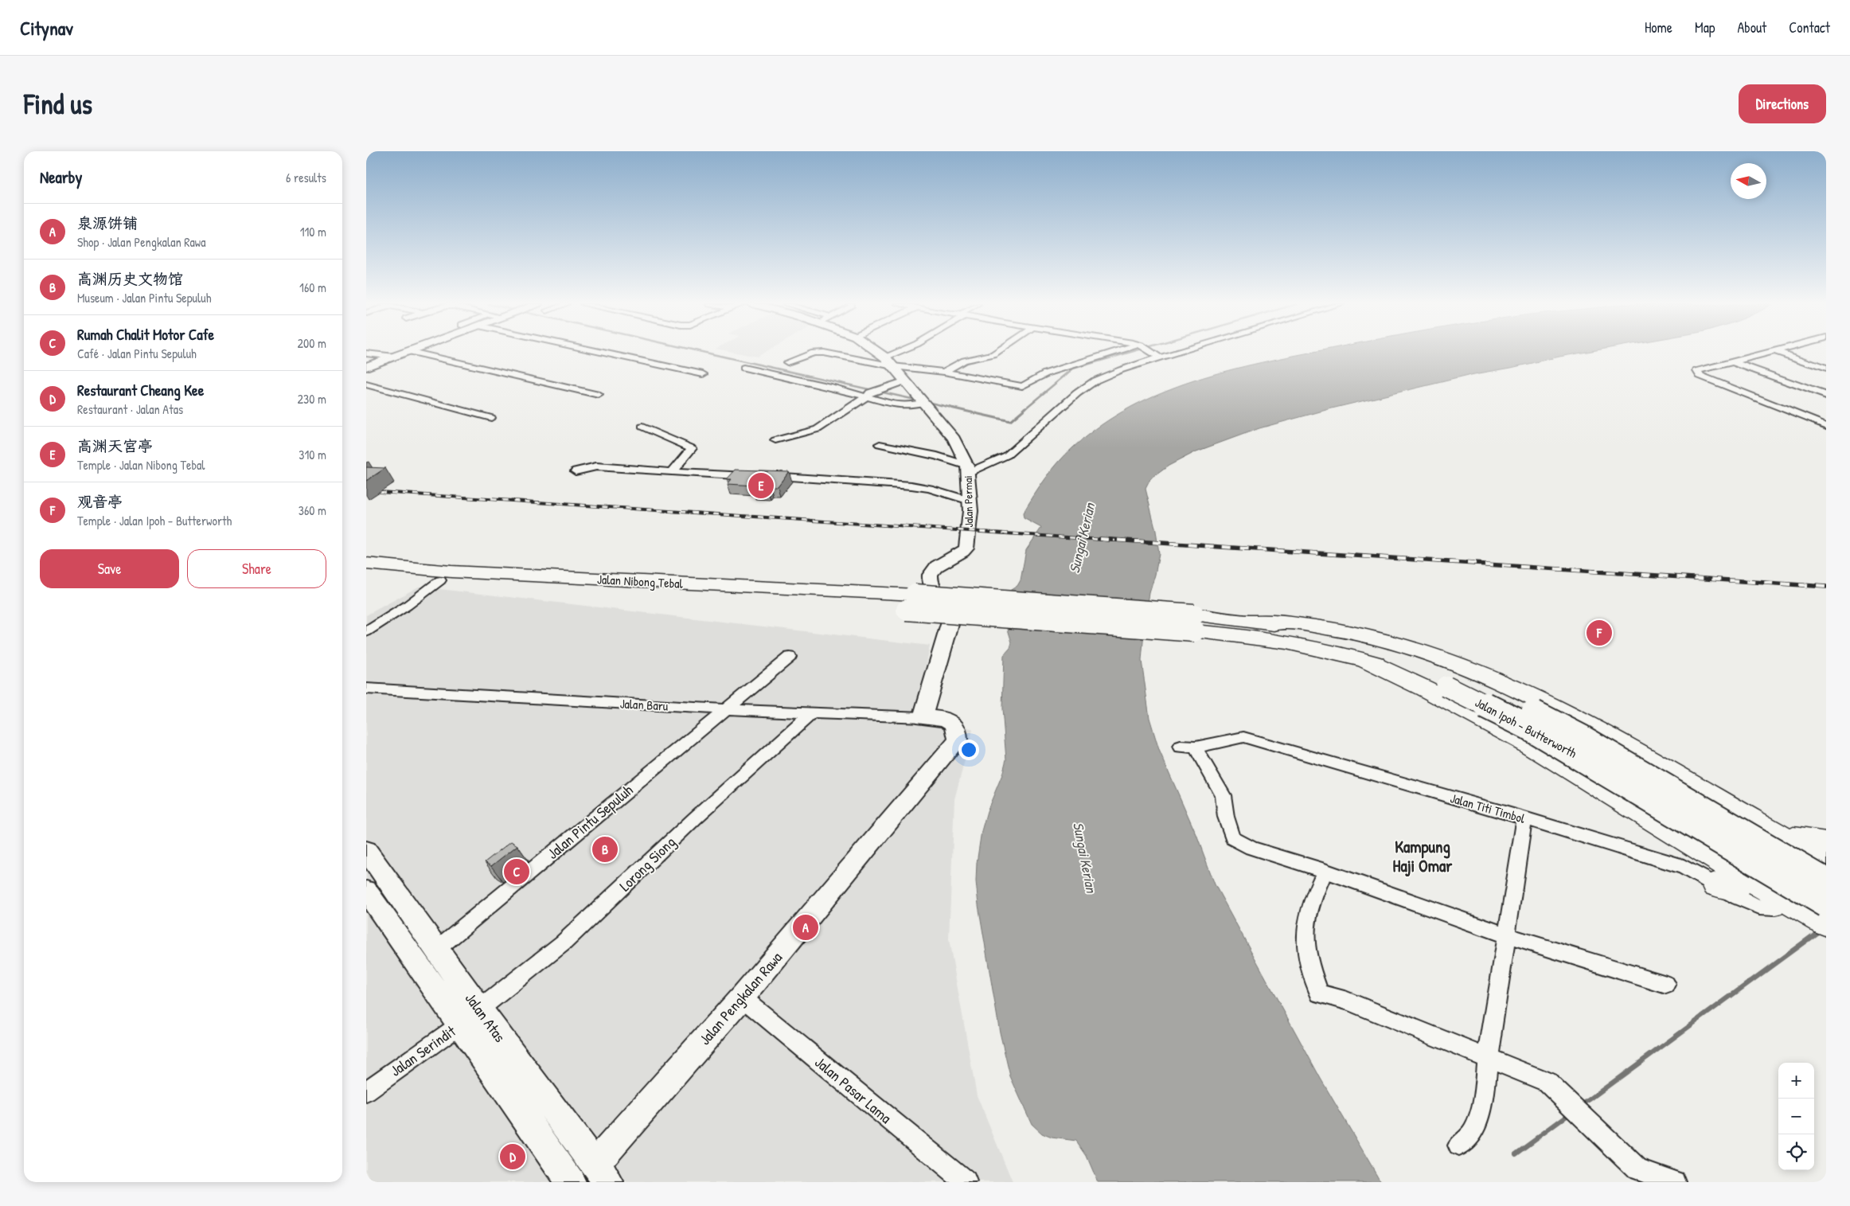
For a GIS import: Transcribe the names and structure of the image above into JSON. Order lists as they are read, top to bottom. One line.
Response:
{"streets":{"highway":["Jalan Nibong Tebal","Jalan Ipoh - Butterworth"],"street":["Jalan Permai","Jalan Baru","Jalan Titi Timbol","Jalan Pintu Sepuluh","Lorong Siong","Jalan Pengkalan Rawa","Jalan Atas","Jalan Serindit","Jalan Pasar Lama"]},"crossings":[["Jalan Permai","Jalan Baru"],["Jalan Permai","Jalan Pengkalan Rawa"],["Jalan Baru","Jalan Pintu Sepuluh"],["Jalan Baru","Lorong Siong"],["Jalan Baru","Jalan Pengkalan Rawa"],["Jalan Pintu Sepuluh","Jalan Atas"],["Lorong Siong","Jalan Atas"],["Lorong Siong","Jalan Serindit"],["Jalan Pengkalan Rawa","Jalan Atas"],["Jalan Pengkalan Rawa","Jalan Pasar Lama"],["Jalan Atas","Jalan Serindit"]],"districts":["Kampung Haji Omar"],"water":["Sungai Kerian"],"north":"left","page":{"header":"Citynav","nav":["Home","Map","About","Contact"],"buttons":["Directions",["Save","Share"]],"title":"Find us","heading":["Nearby","6 results"],"list":[{"mark":"A","name":"泉源饼铺","note":"Shop · Jalan Pengkalan Rawa","value":"110 m"},{"mark":"B","name":"高渊历史文物馆","note":"Museum · Jalan Pintu Sepuluh","value":"160 m"},{"mark":"C","name":"Rumah Chalit Motor Cafe","note":"Café · Jalan Pintu Sepuluh","value":"200 m"},{"mark":"D","name":"Restaurant Cheang Kee","note":"Restaurant · Jalan Atas","value":"230 m"},{"mark":"E","name":"高渊天宫亭","note":"Temple · Jalan Nibong Tebal","value":"310 m"},{"mark":"F","name":"观音亭","note":"Temple · Jalan Ipoh - Butterworth","value":"360 m"}],"pins":["E","F","B","C","A","D"],"map_buttons":["+","−"]}}
